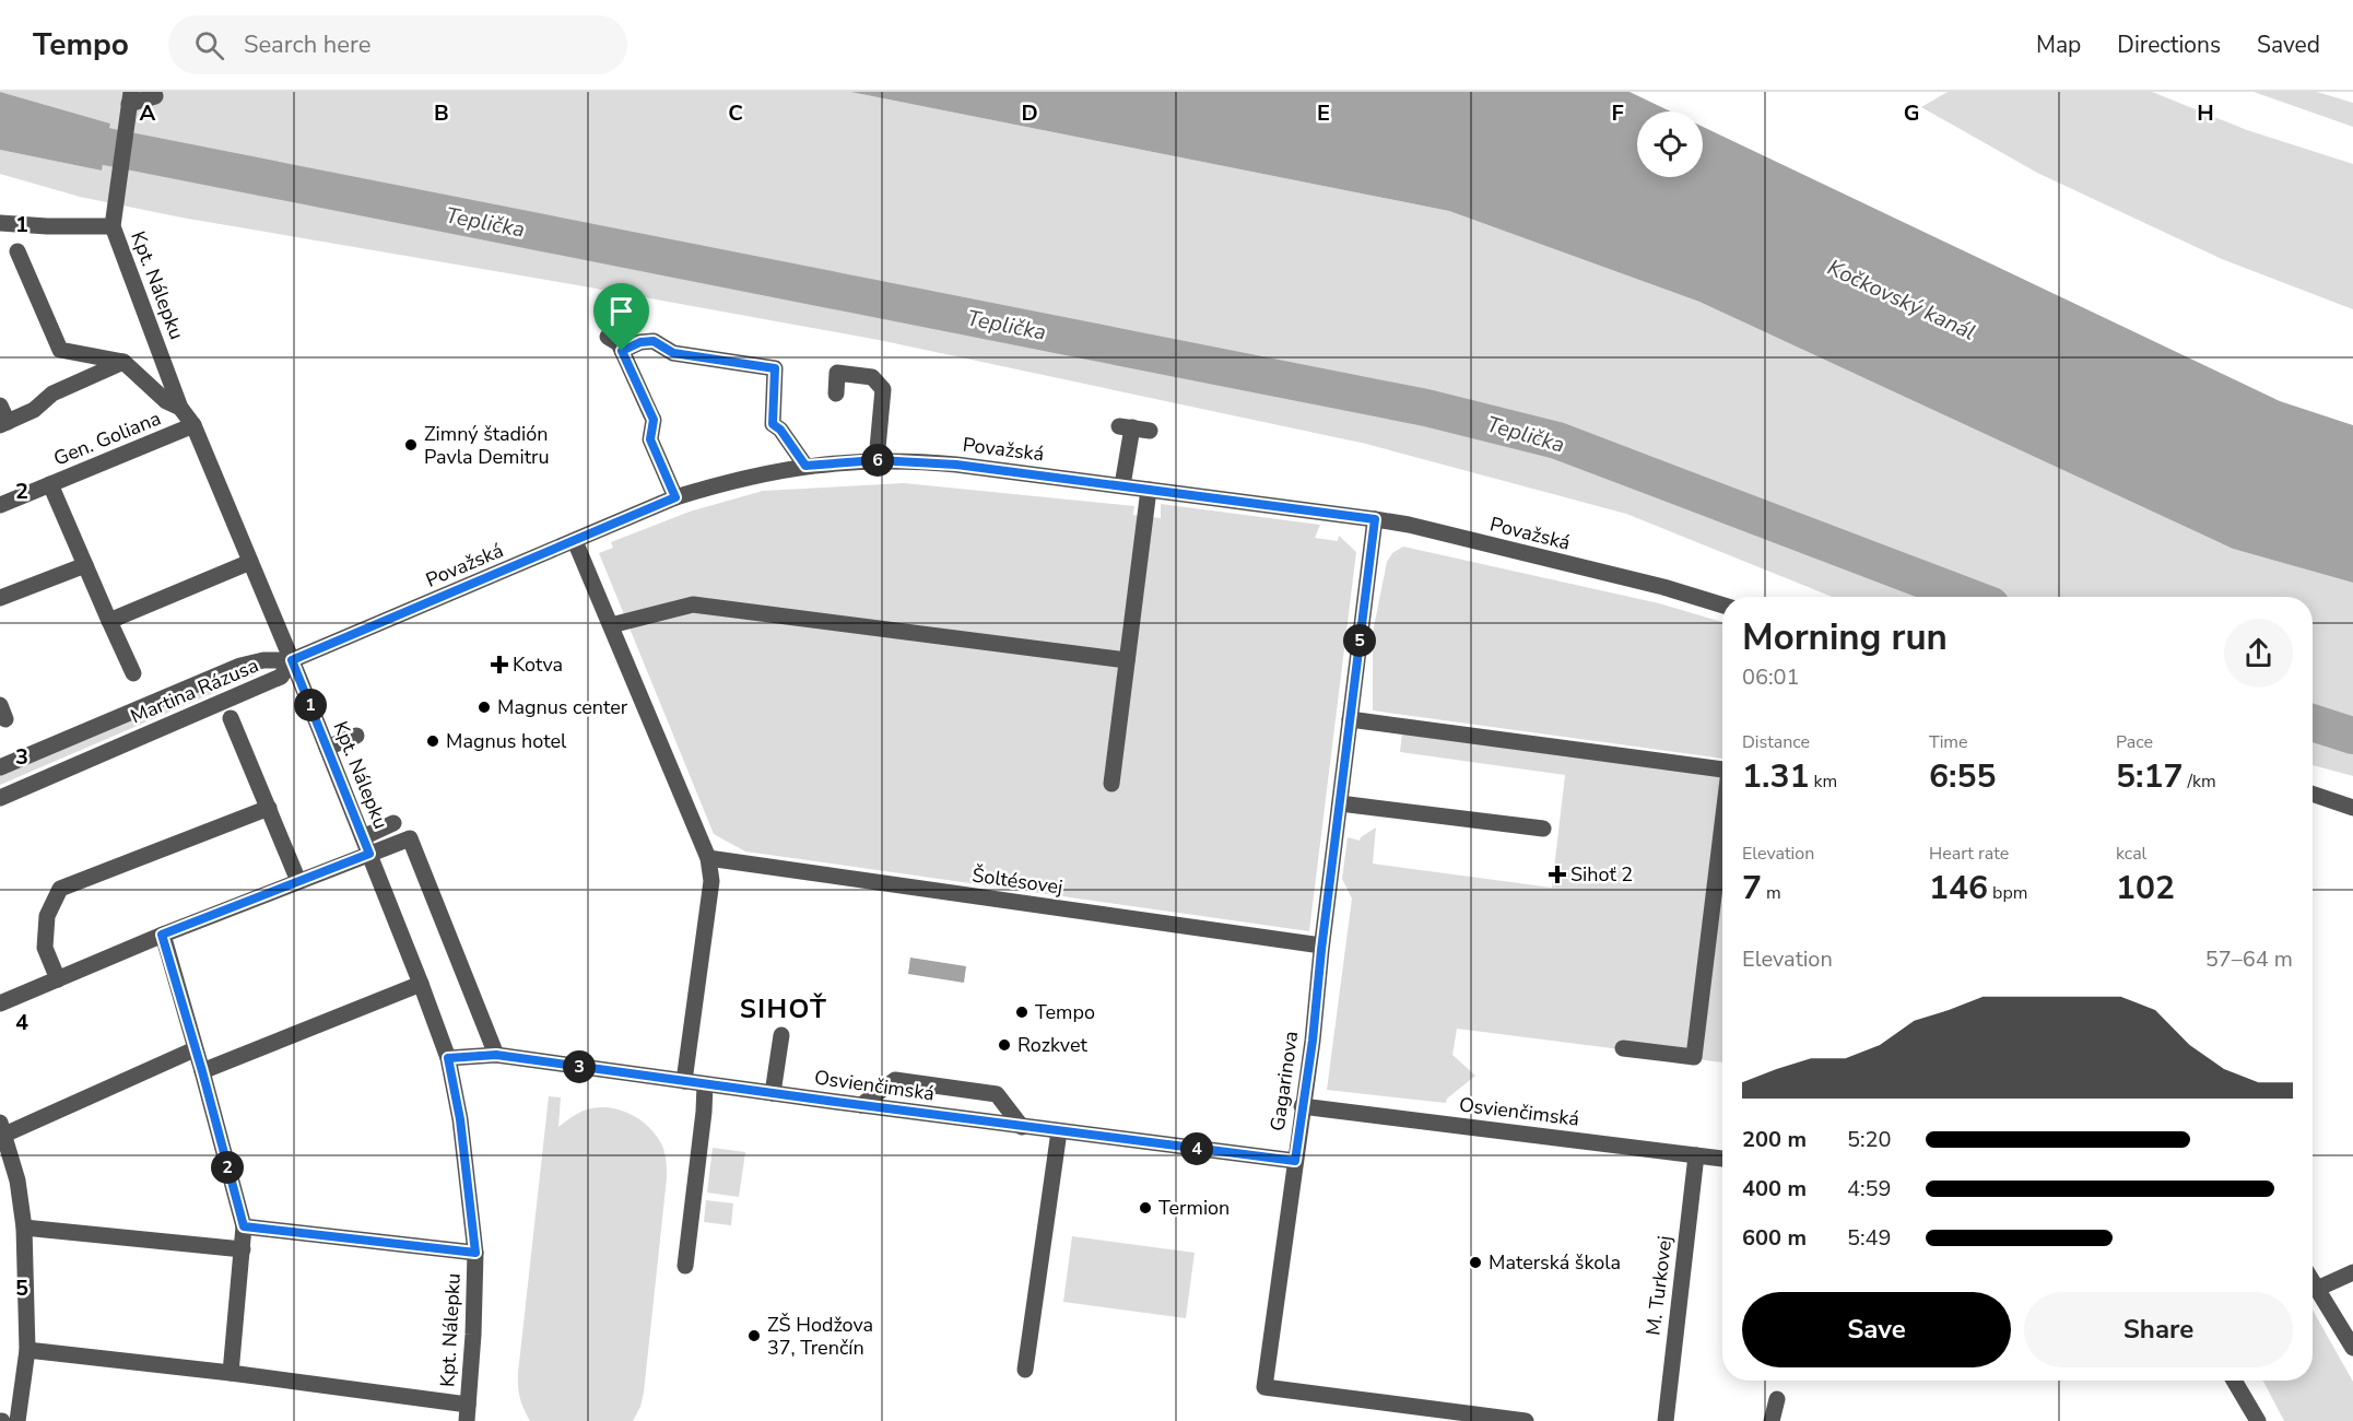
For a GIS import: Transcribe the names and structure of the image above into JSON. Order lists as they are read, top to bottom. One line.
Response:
{"streets":{"street":["Kpt. Nálepku","Gen. Goliana","Považská","Martina Rázusa","Šoltésovej","Gagarinova","Osvienčimská","M. Turkovej"]},"crossings":[["Kpt. Nálepku","Gen. Goliana"],["Kpt. Nálepku","Považská"],["Kpt. Nálepku","Martina Rázusa"],["Kpt. Nálepku","Osvienčimská"],["Považská","Martina Rázusa"],["Považská","Gagarinova"],["Šoltésovej","Gagarinova"],["Gagarinova","Osvienčimská"],["Osvienčimská","M. Turkovej"]],"districts":["SIHOŤ"],"water":["Teplička","Kočkovský kanál"],"places":{"other":["Zimný štadión Pavla Demitru","Magnus center","Magnus hotel","Tempo","Rozkvet","Termion","Materská škola","ZŠ Hodžova 37, Trenčín"],"health":["Kotva","Sihoť 2"]},"page":{"header":"Tempo","search":"Search here","nav":["Map","Directions","Saved"],"pins":["6","5","1","3","4","2"],"heading":["Morning run","06:01"],"stats":[["Distance","1.31 km"],["Time","6:55"],["Pace","5:17 /km"],["Elevation","7 m"],["Heart rate","146 bpm"],["kcal","102"]],"chart":["Elevation","57–64 m"],"list":[{"name":"200 m","note":"5:20"},{"name":"400 m","note":"4:59"},{"name":"600 m","note":"5:49"}],"buttons":["Save","Share"]},"grid":{"columns":["A","B","C","D","E","F","G","H"],"rows":["1","2","3","4","5"]}}
